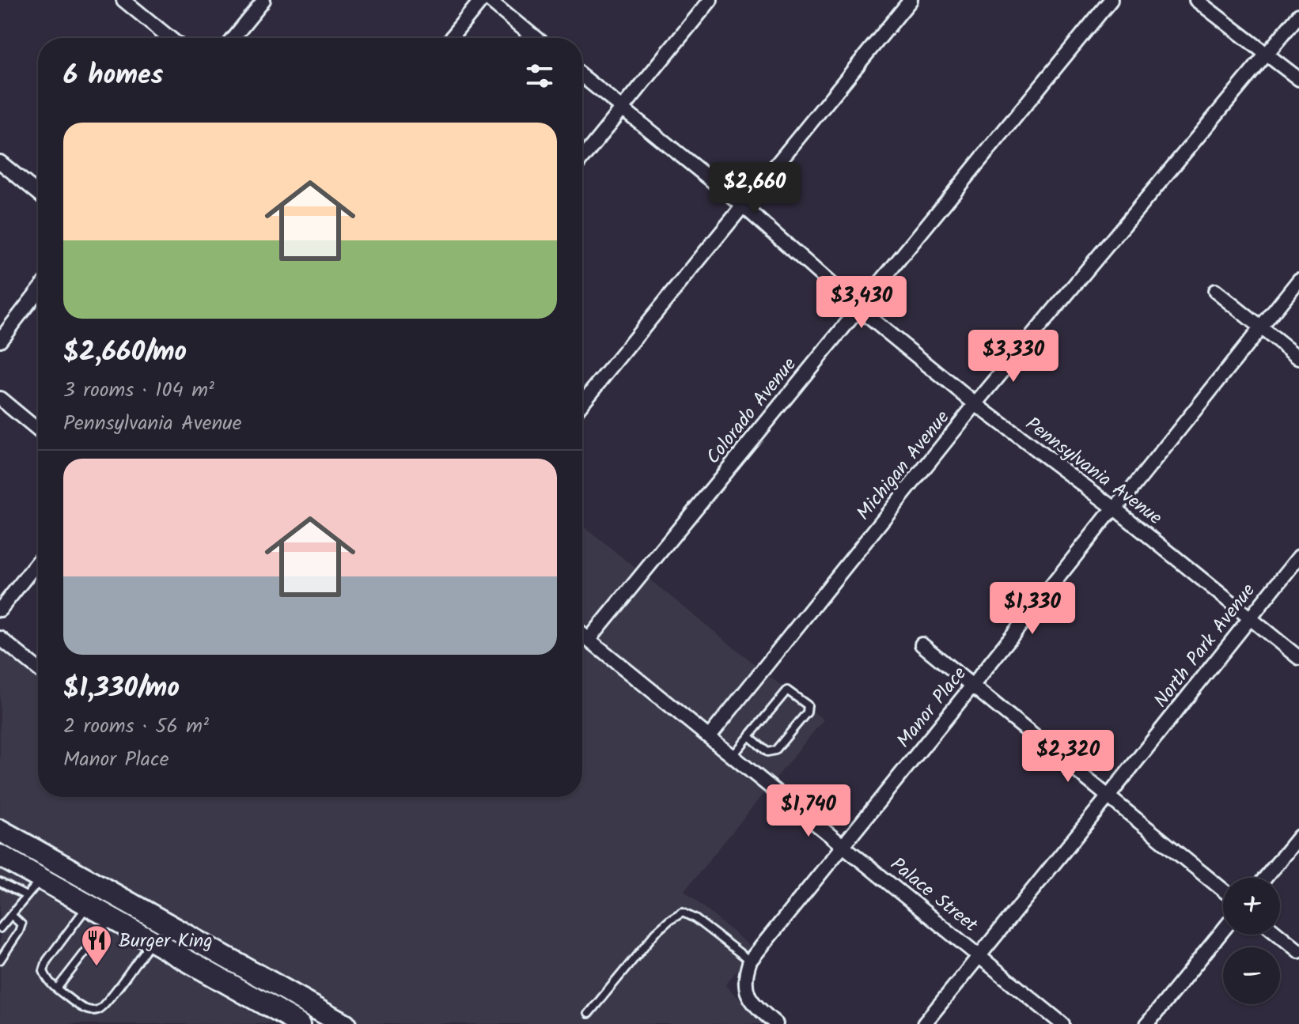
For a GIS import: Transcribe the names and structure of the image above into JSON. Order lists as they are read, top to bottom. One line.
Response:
{"streets":{"street":["Colorado Avenue","Michigan Avenue","Pennsylvania Avenue","North Park Avenue","Manor Place","Palace Street"]},"crossings":[["Colorado Avenue","Pennsylvania Avenue"],["Colorado Avenue","Palace Street"],["Michigan Avenue","Pennsylvania Avenue"],["Michigan Avenue","Palace Street"],["Pennsylvania Avenue","North Park Avenue"],["Pennsylvania Avenue","Manor Place"],["North Park Avenue","Palace Street"],["Manor Place","Palace Street"]],"places":{"restaurant":["Burger King"]},"page":{"heading":"6 homes","list":[{"name":"$2,660/mo","note":"3 rooms · 104 m² · Pennsylvania Avenue"},{"name":"$1,330/mo","note":"2 rooms · 56 m² · Manor Place"}],"price":["$2,660","$3,430","$3,330","$1,330","$2,320","$1,740"],"map_buttons":["+","−"]}}
